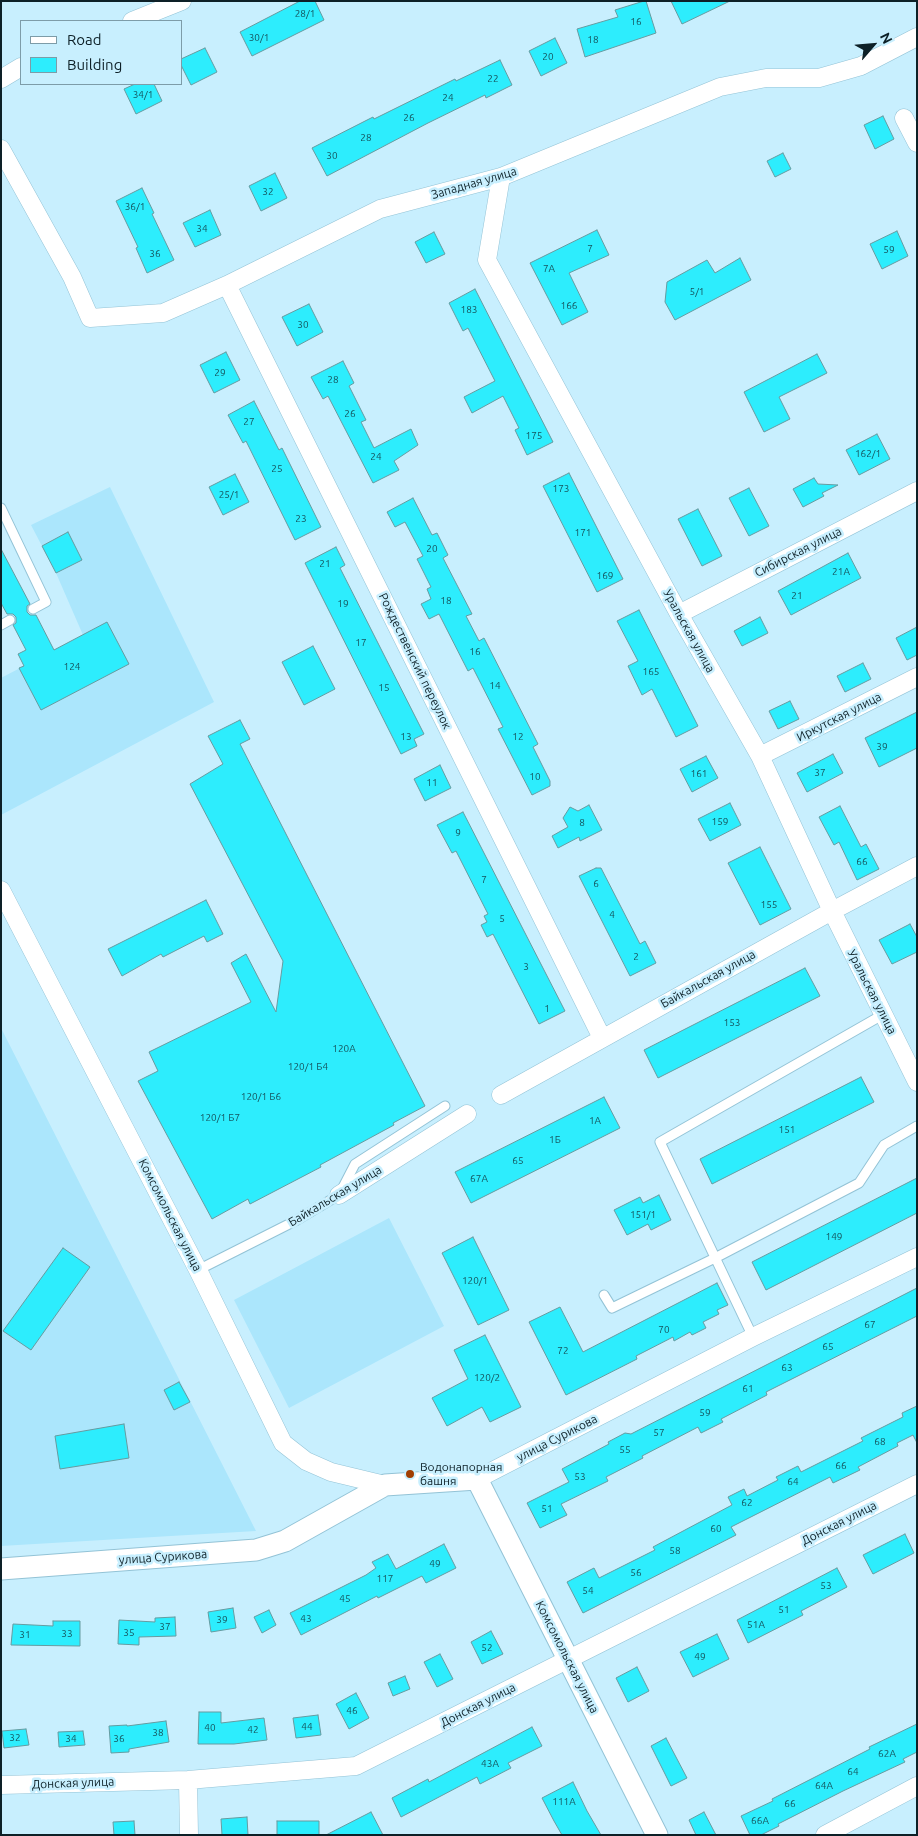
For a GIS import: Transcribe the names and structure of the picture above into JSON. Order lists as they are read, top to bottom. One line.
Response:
{"streets":{"street":["Западная улица","Сибирская улица","Уральская улица","Рождественский переулок","Иркутская улица","Байкальская улица","Комсомольская улица","улица Сурикова","Донская улица"]},"crossings":[["Западная улица","Уральская улица"],["Западная улица","Рождественский переулок"],["Сибирская улица","Уральская улица"],["Уральская улица","Иркутская улица"],["Уральская улица","Байкальская улица"],["Рождественский переулок","Байкальская улица"],["Байкальская улица","Комсомольская улица"],["Комсомольская улица","улица Сурикова"],["Комсомольская улица","Донская улица"]],"places":["Водонапорная башня"],"house_numbers":["28/1","16","30/1","18","20","22","34/1","24","26","28","30","32","36/1","34","7","59","36","7А","5/1","166","183","30","29","28","26","27","175","162/1","24","25","173","25/1","23","171","20","21","21А","169","21","18","19","17","16","124","165","14","15","13","12","39","37","161","10","11","159","8","9","66","7","6","155","4","5","2","3","1","153","120А","120/1 Б4","120/1 Б6","120/1 Б7","1А","151","1Б","65","67А","151/1","149","120/1","67","70","65","72","63","120/2","61","59","57","68","55","66","53","64","62","51","60","58","49","56","117","53","54","45","51","43","39","51А","37","35","33","31","52","49","46","44","40","42","38","32","34","36","62А","43А","64","64А","111А","66","66А"],"legend":["Road","Building"],"north":"top right"}
